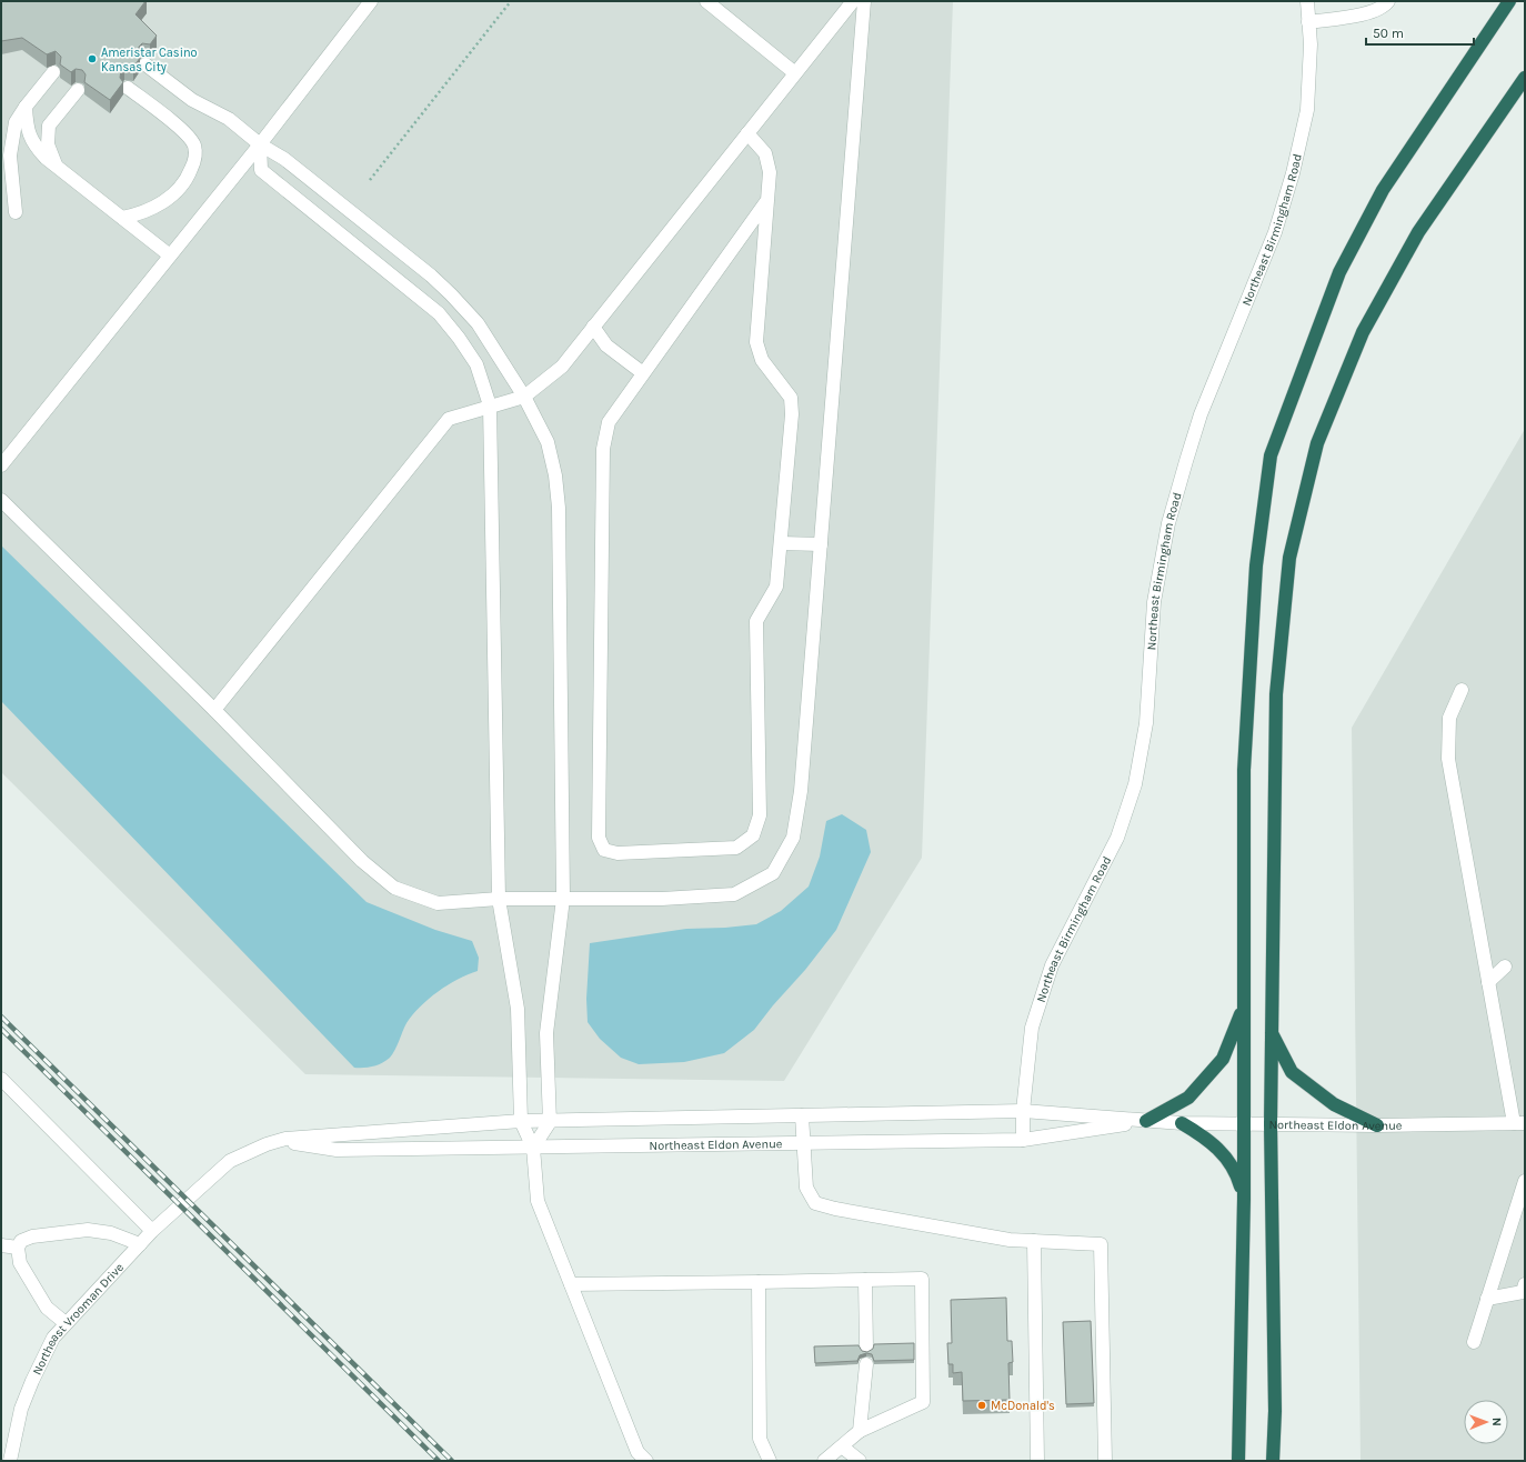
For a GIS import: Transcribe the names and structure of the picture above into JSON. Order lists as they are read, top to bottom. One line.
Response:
{"streets":{"street":["Northeast Birmingham Road","Northeast Eldon Avenue","Northeast Vrooman Drive"]},"crossings":[["Northeast Birmingham Road","Northeast Eldon Avenue"],["Northeast Eldon Avenue","Northeast Vrooman Drive"]],"places":["Ameristar Casino Kansas City","McDonald's"],"scale_bar":"50 m","north":"right"}
